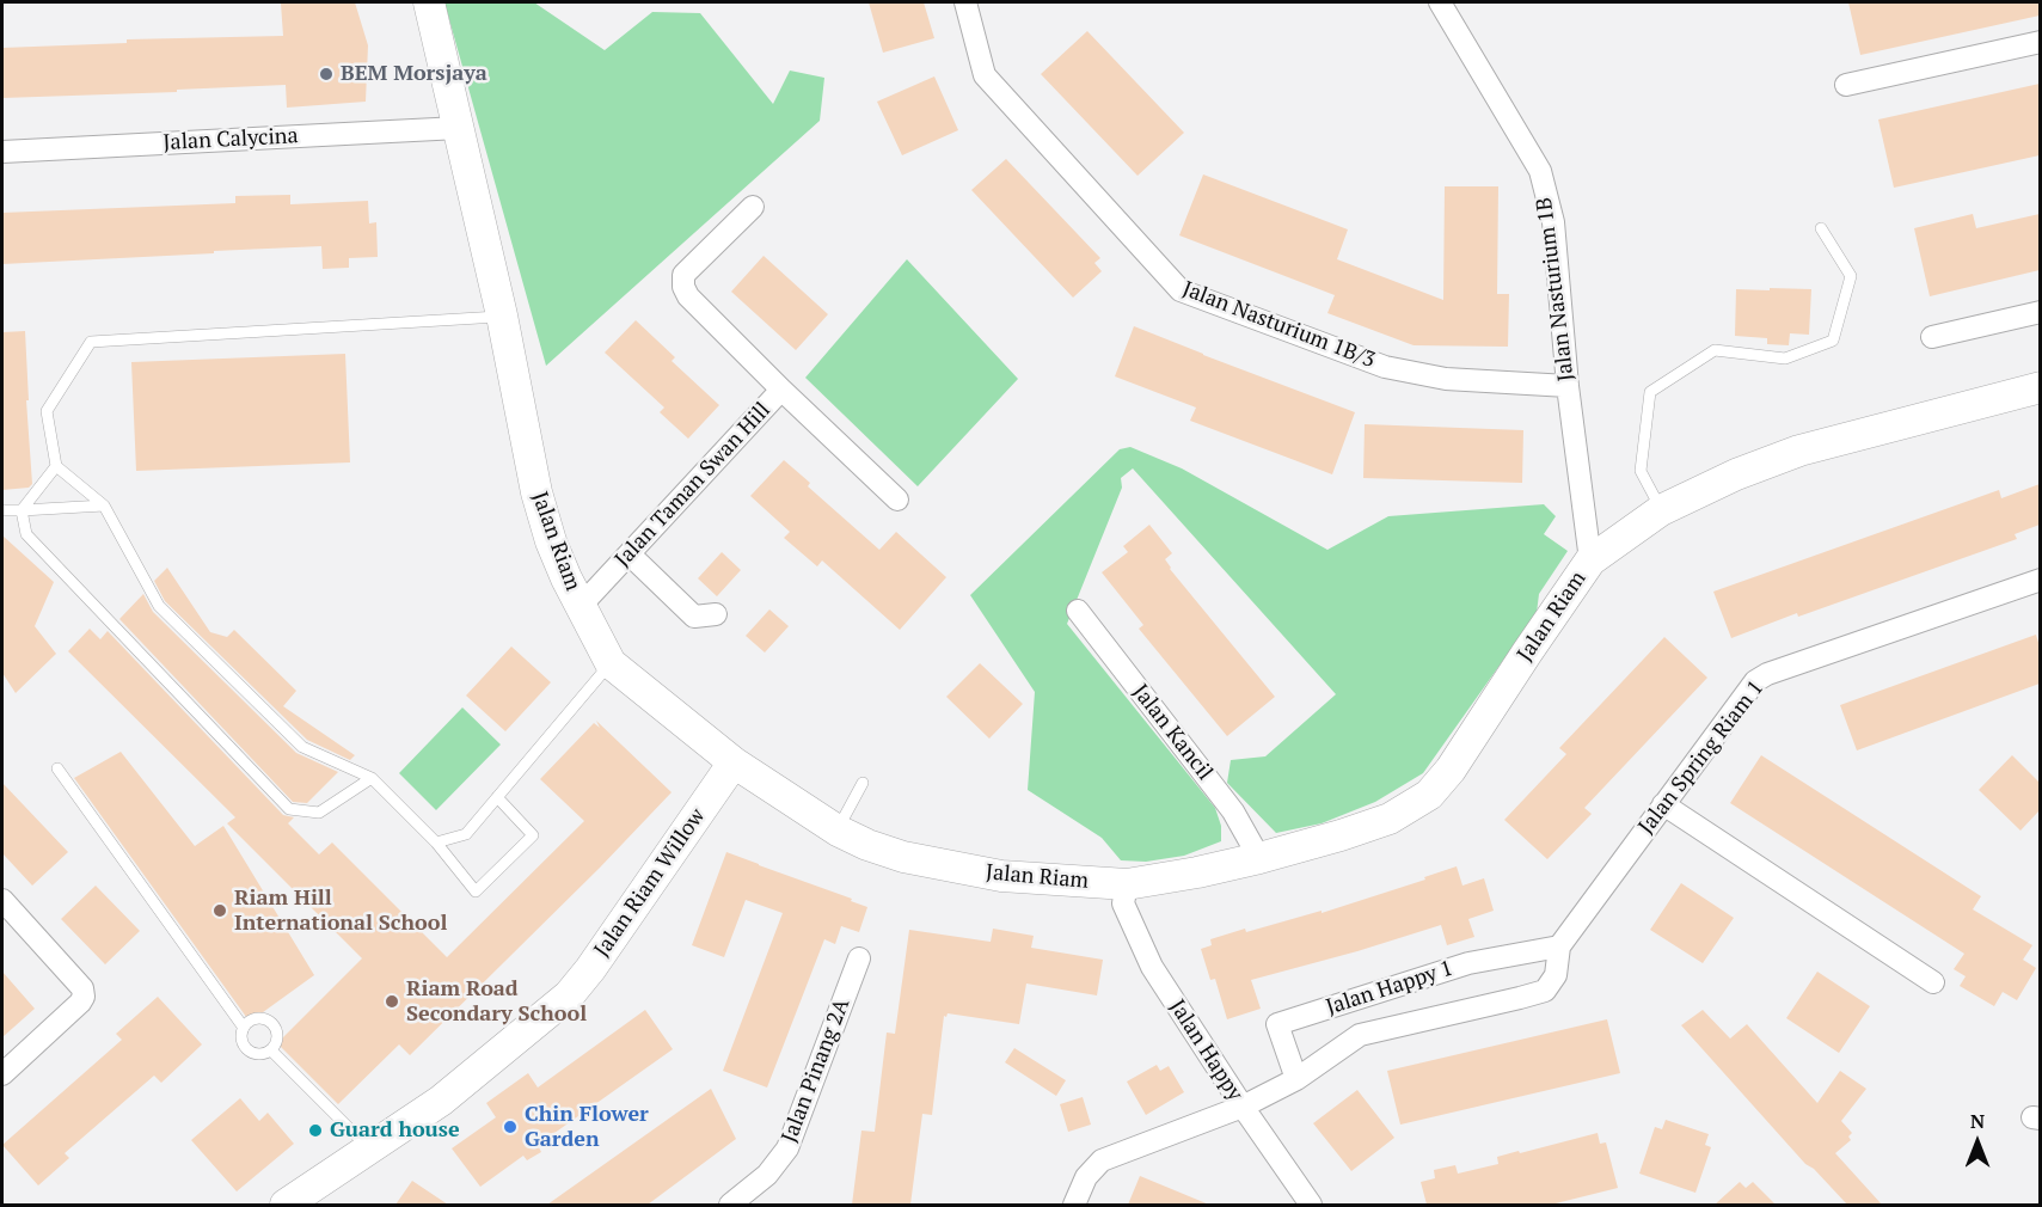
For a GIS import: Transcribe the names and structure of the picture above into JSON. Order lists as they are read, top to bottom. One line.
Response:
{"streets":{"main road":["Jalan Riam","Jalan Riam Willow"],"street":["Jalan Calycina","Jalan Nasturium 1B","Jalan Nasturium 1B/3","Jalan Taman Swan Hill","Jalan Kancil","Jalan Spring Riam 1","Jalan Happy 1","Jalan Happy","Jalan Pinang 2A"]},"crossings":[["Jalan Calycina","Jalan Riam"],["Jalan Nasturium 1B","Jalan Nasturium 1B/3"],["Jalan Nasturium 1B","Jalan Riam"],["Jalan Taman Swan Hill","Jalan Riam"],["Jalan Riam","Jalan Kancil"],["Jalan Riam","Jalan Riam Willow"],["Jalan Riam","Jalan Happy"],["Jalan Spring Riam 1","Jalan Happy 1"],["Jalan Happy 1","Jalan Happy"]],"places":["BEM Morsjaya","Riam Hill International School","Riam Road Secondary School","Chin Flower Garden","Guard house"],"north":"top"}
